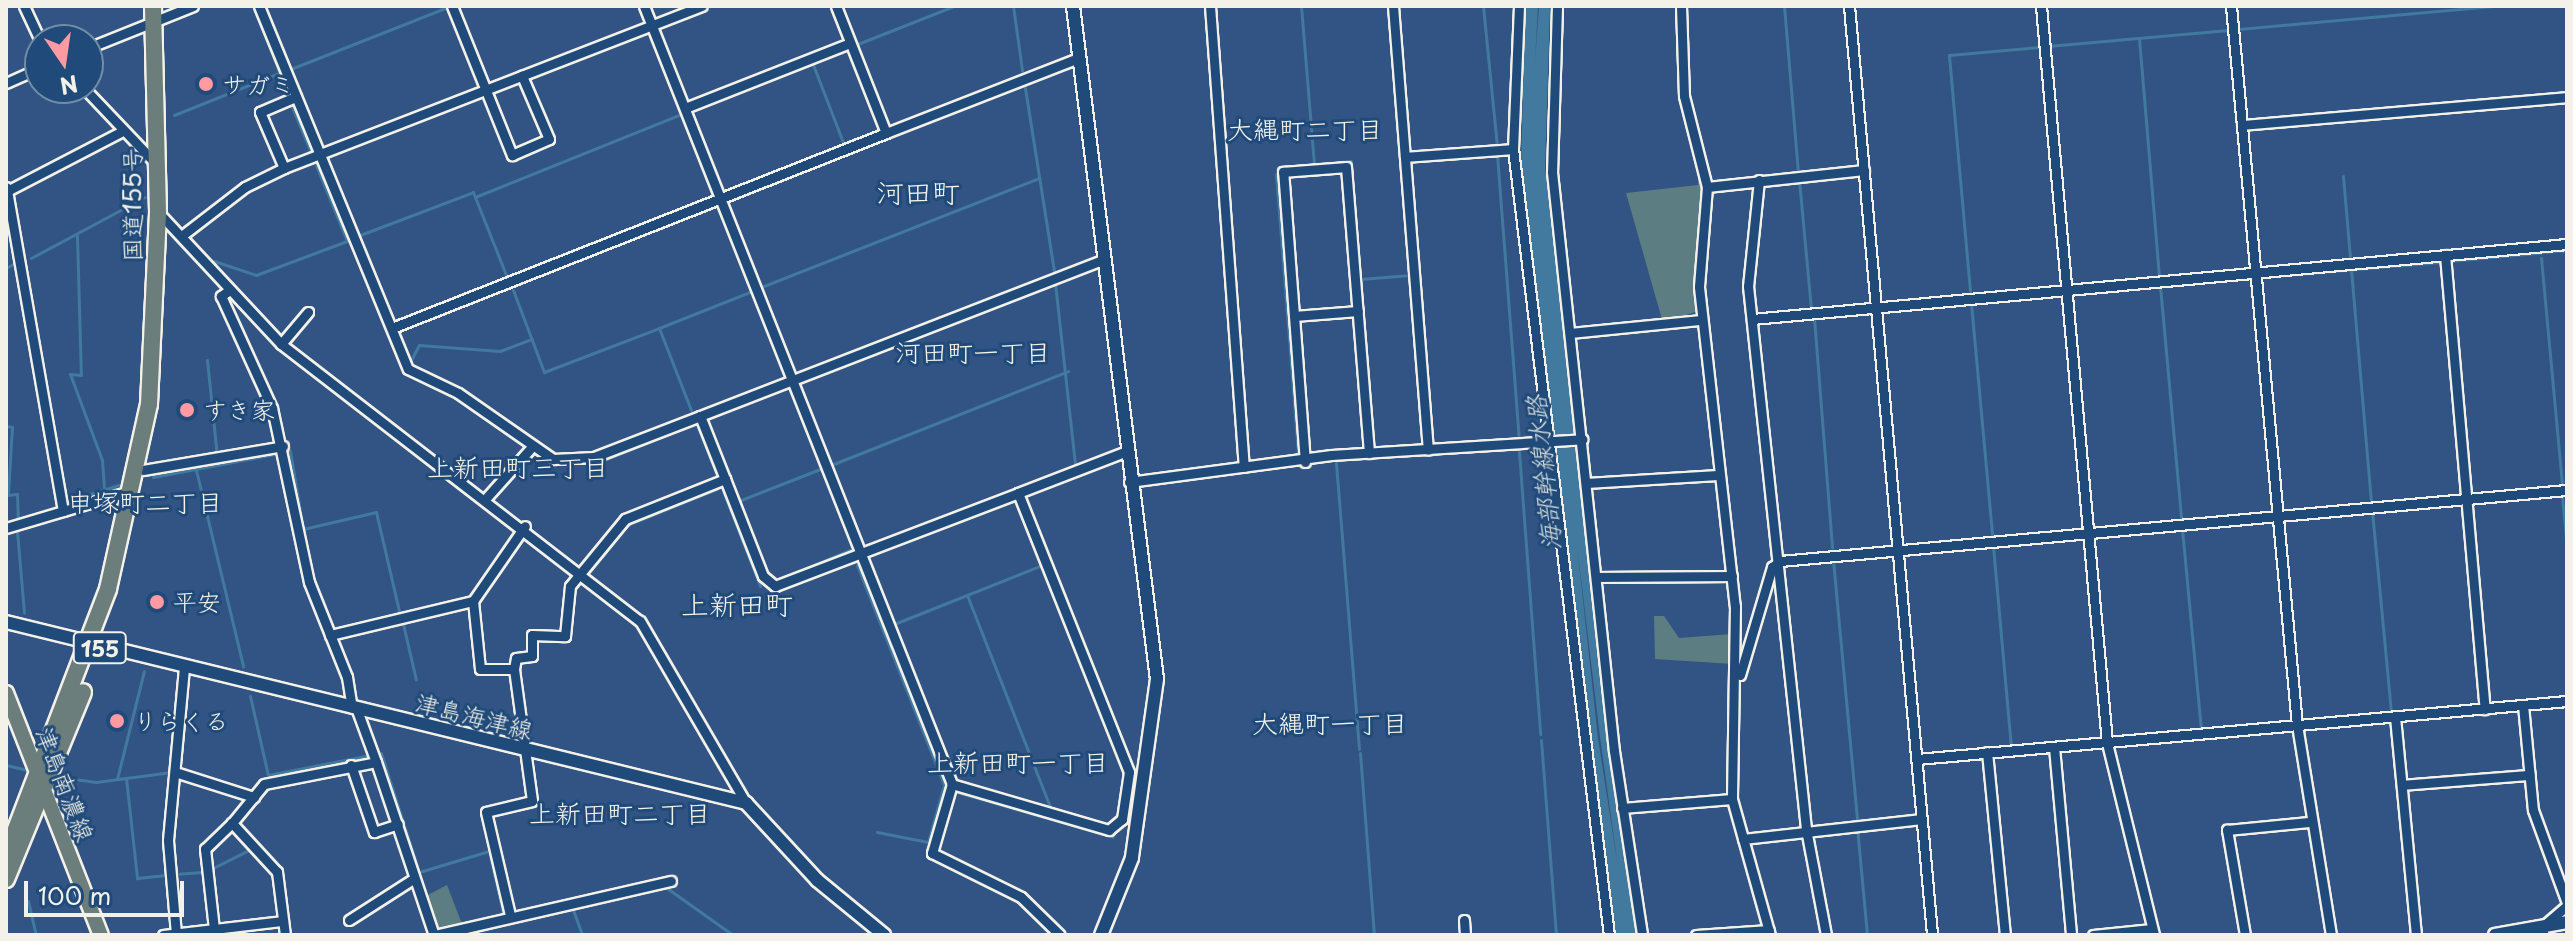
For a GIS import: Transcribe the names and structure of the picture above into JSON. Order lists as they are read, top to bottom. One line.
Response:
{"streets":{"highway":["国道155号","155"],"main road":["津島海津線","津島南濃線"]},"crossings":[["国道155号","津島海津線"],["国道155号","津島南濃線"]],"districts":["大縄町二丁目","河田町","河田町一丁目","上新田町三丁目","申塚町二丁目","上新田町","大縄町一丁目","上新田町一丁目","上新田町二丁目"],"water":["海部幹線水路"],"places":["サガミ","すき家","平安","りらくる"],"scale_bar":"100 m","north":"bottom"}
